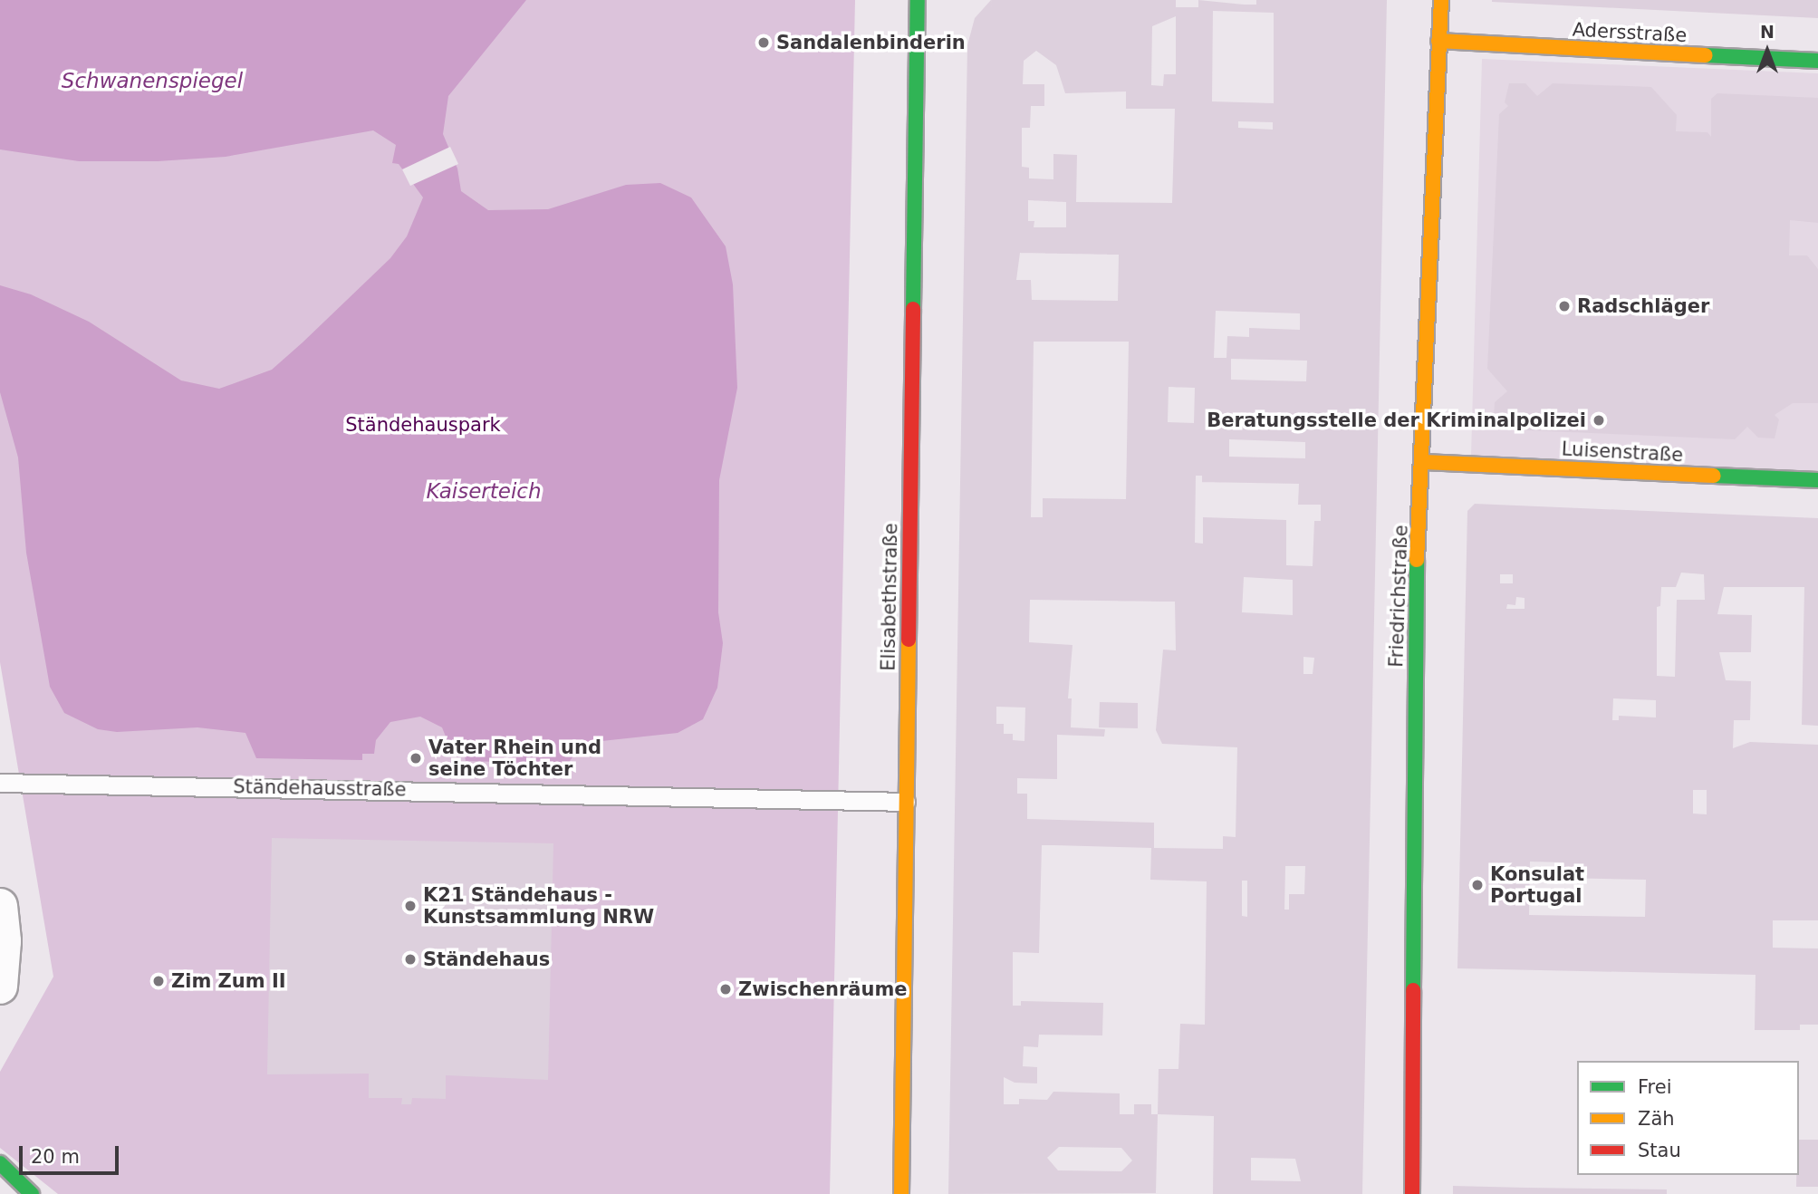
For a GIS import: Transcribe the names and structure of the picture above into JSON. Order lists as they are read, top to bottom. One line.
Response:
{"streets":{"main road":["Adersstraße","Luisenstraße","Friedrichstraße","Elisabethstraße"],"lane":["Ständehausstraße"]},"crossings":[["Adersstraße","Friedrichstraße"],["Luisenstraße","Friedrichstraße"],["Elisabethstraße","Ständehausstraße"]],"water":["Schwanenspiegel","Kaiserteich"],"parks":["Ständehauspark"],"places":["Sandalenbinderin","Radschläger","Beratungsstelle der Kriminalpolizei","Vater Rhein und seine Töchter","Konsulat Portugal","K21 Ständehaus - Kunstsammlung NRW","Ständehaus","Zim Zum II","Zwischenräume"],"legend":["Frei","Zäh","Stau"],"scale_bar":"20 m","north":"top"}
